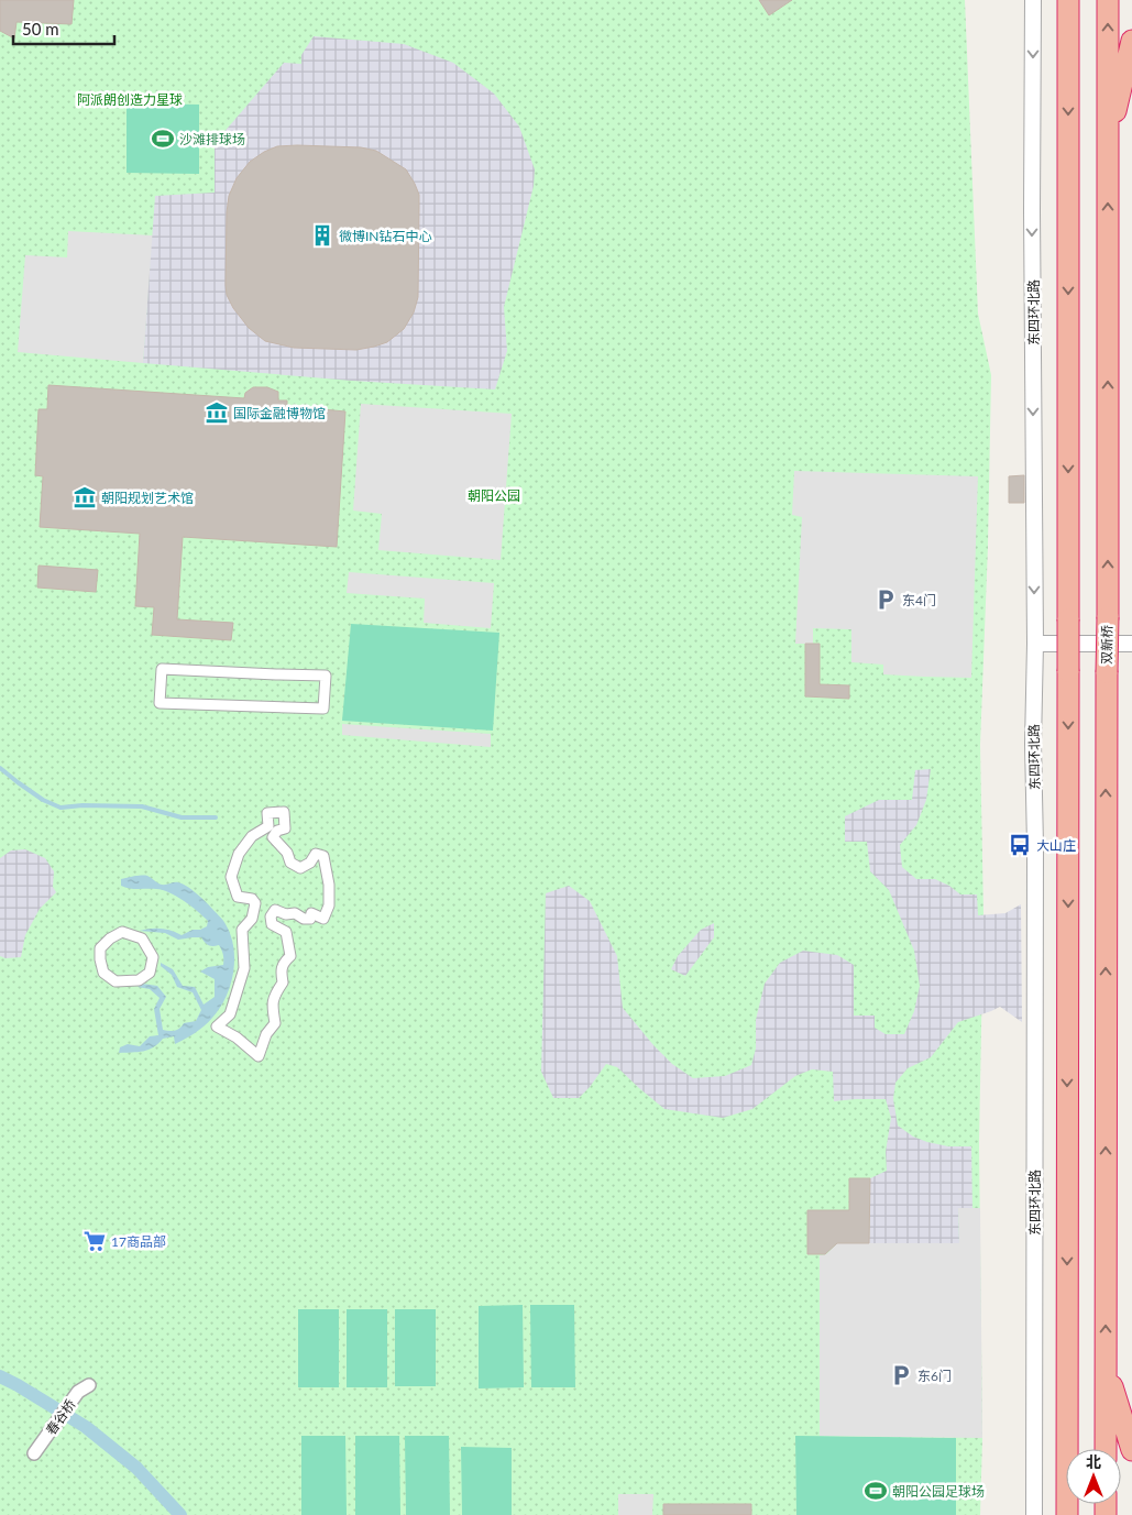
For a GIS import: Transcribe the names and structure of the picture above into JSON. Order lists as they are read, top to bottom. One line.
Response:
{"streets":{"highway":["双新桥"],"street":["东四环北路","春谷桥"]},"one_way":["东四环北路"],"parks":["阿派朗创造力星球","朝阳公园"],"places":{"sports":["沙滩排球场","朝阳公园足球场"],"building":["微博IN钻石中心"],"museum":["国际金融博物馆","朝阳规划艺术馆"],"parking":["东4门","东6门"],"bus stop":["大山庄"],"supermarket":["17商品部"]},"scale_bar":"50 m","north":"top"}
